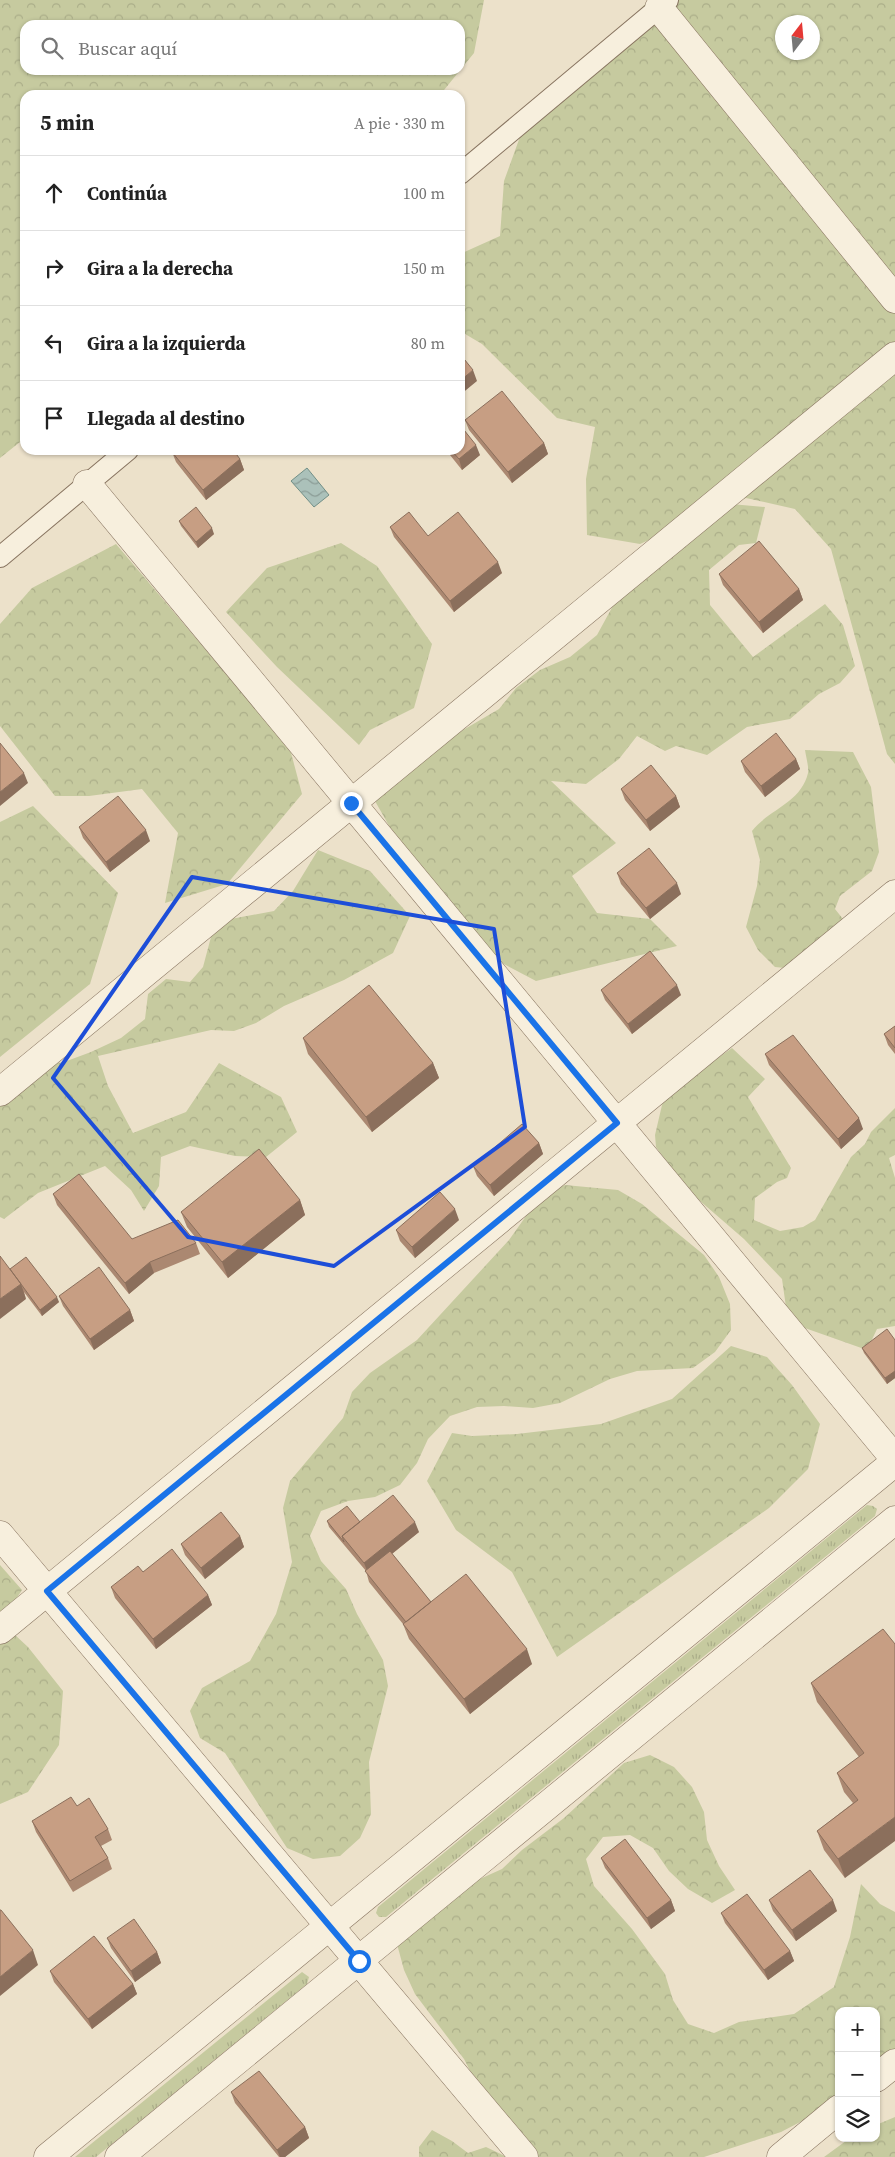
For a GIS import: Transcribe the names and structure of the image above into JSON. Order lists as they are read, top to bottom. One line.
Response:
{"north":"top","page":{"search":"Buscar aquí","heading":["5 min","A pie · 330 m"],"list":[["Continúa","100 m"],["Gira a la derecha","150 m"],["Gira a la izquierda","80 m"],"Llegada al destino"],"map_buttons":["+","−"]}}
